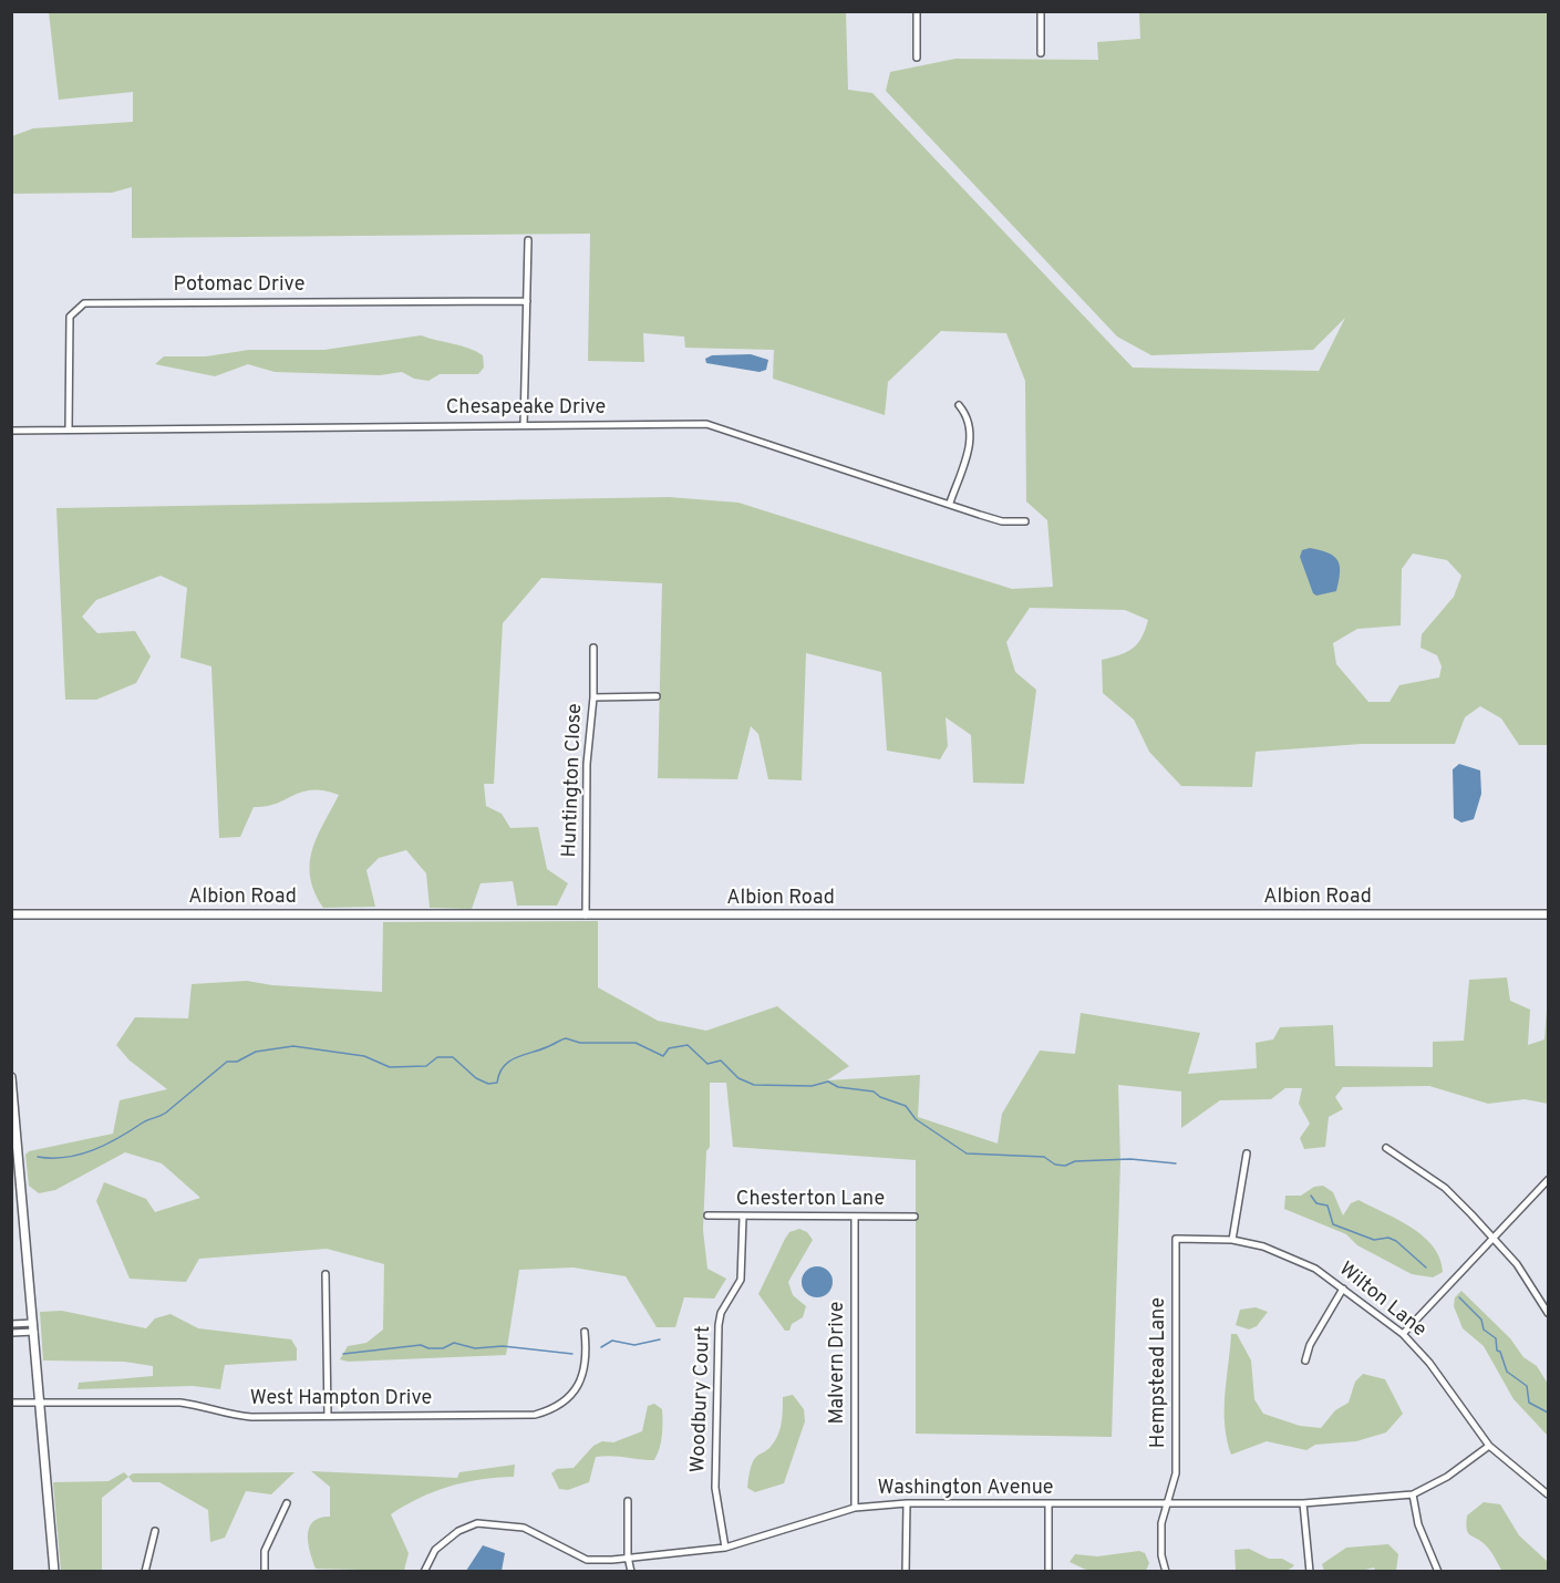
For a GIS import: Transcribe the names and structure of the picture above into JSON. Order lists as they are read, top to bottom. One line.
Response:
{"streets":{"street":["Potomac Drive","Chesapeake Drive","Huntington Close","Albion Road","Chesterton Lane","Wilton Lane","Malvern Drive","Hempstead Lane","West Hampton Drive","Woodbury Court","Washington Avenue"]},"crossings":[["Potomac Drive","Chesapeake Drive"],["Huntington Close","Albion Road"],["Chesterton Lane","Malvern Drive"],["Chesterton Lane","Woodbury Court"],["Wilton Lane","Hempstead Lane"],["Wilton Lane","Washington Avenue"],["Malvern Drive","Washington Avenue"],["Hempstead Lane","Washington Avenue"],["Woodbury Court","Washington Avenue"]]}
